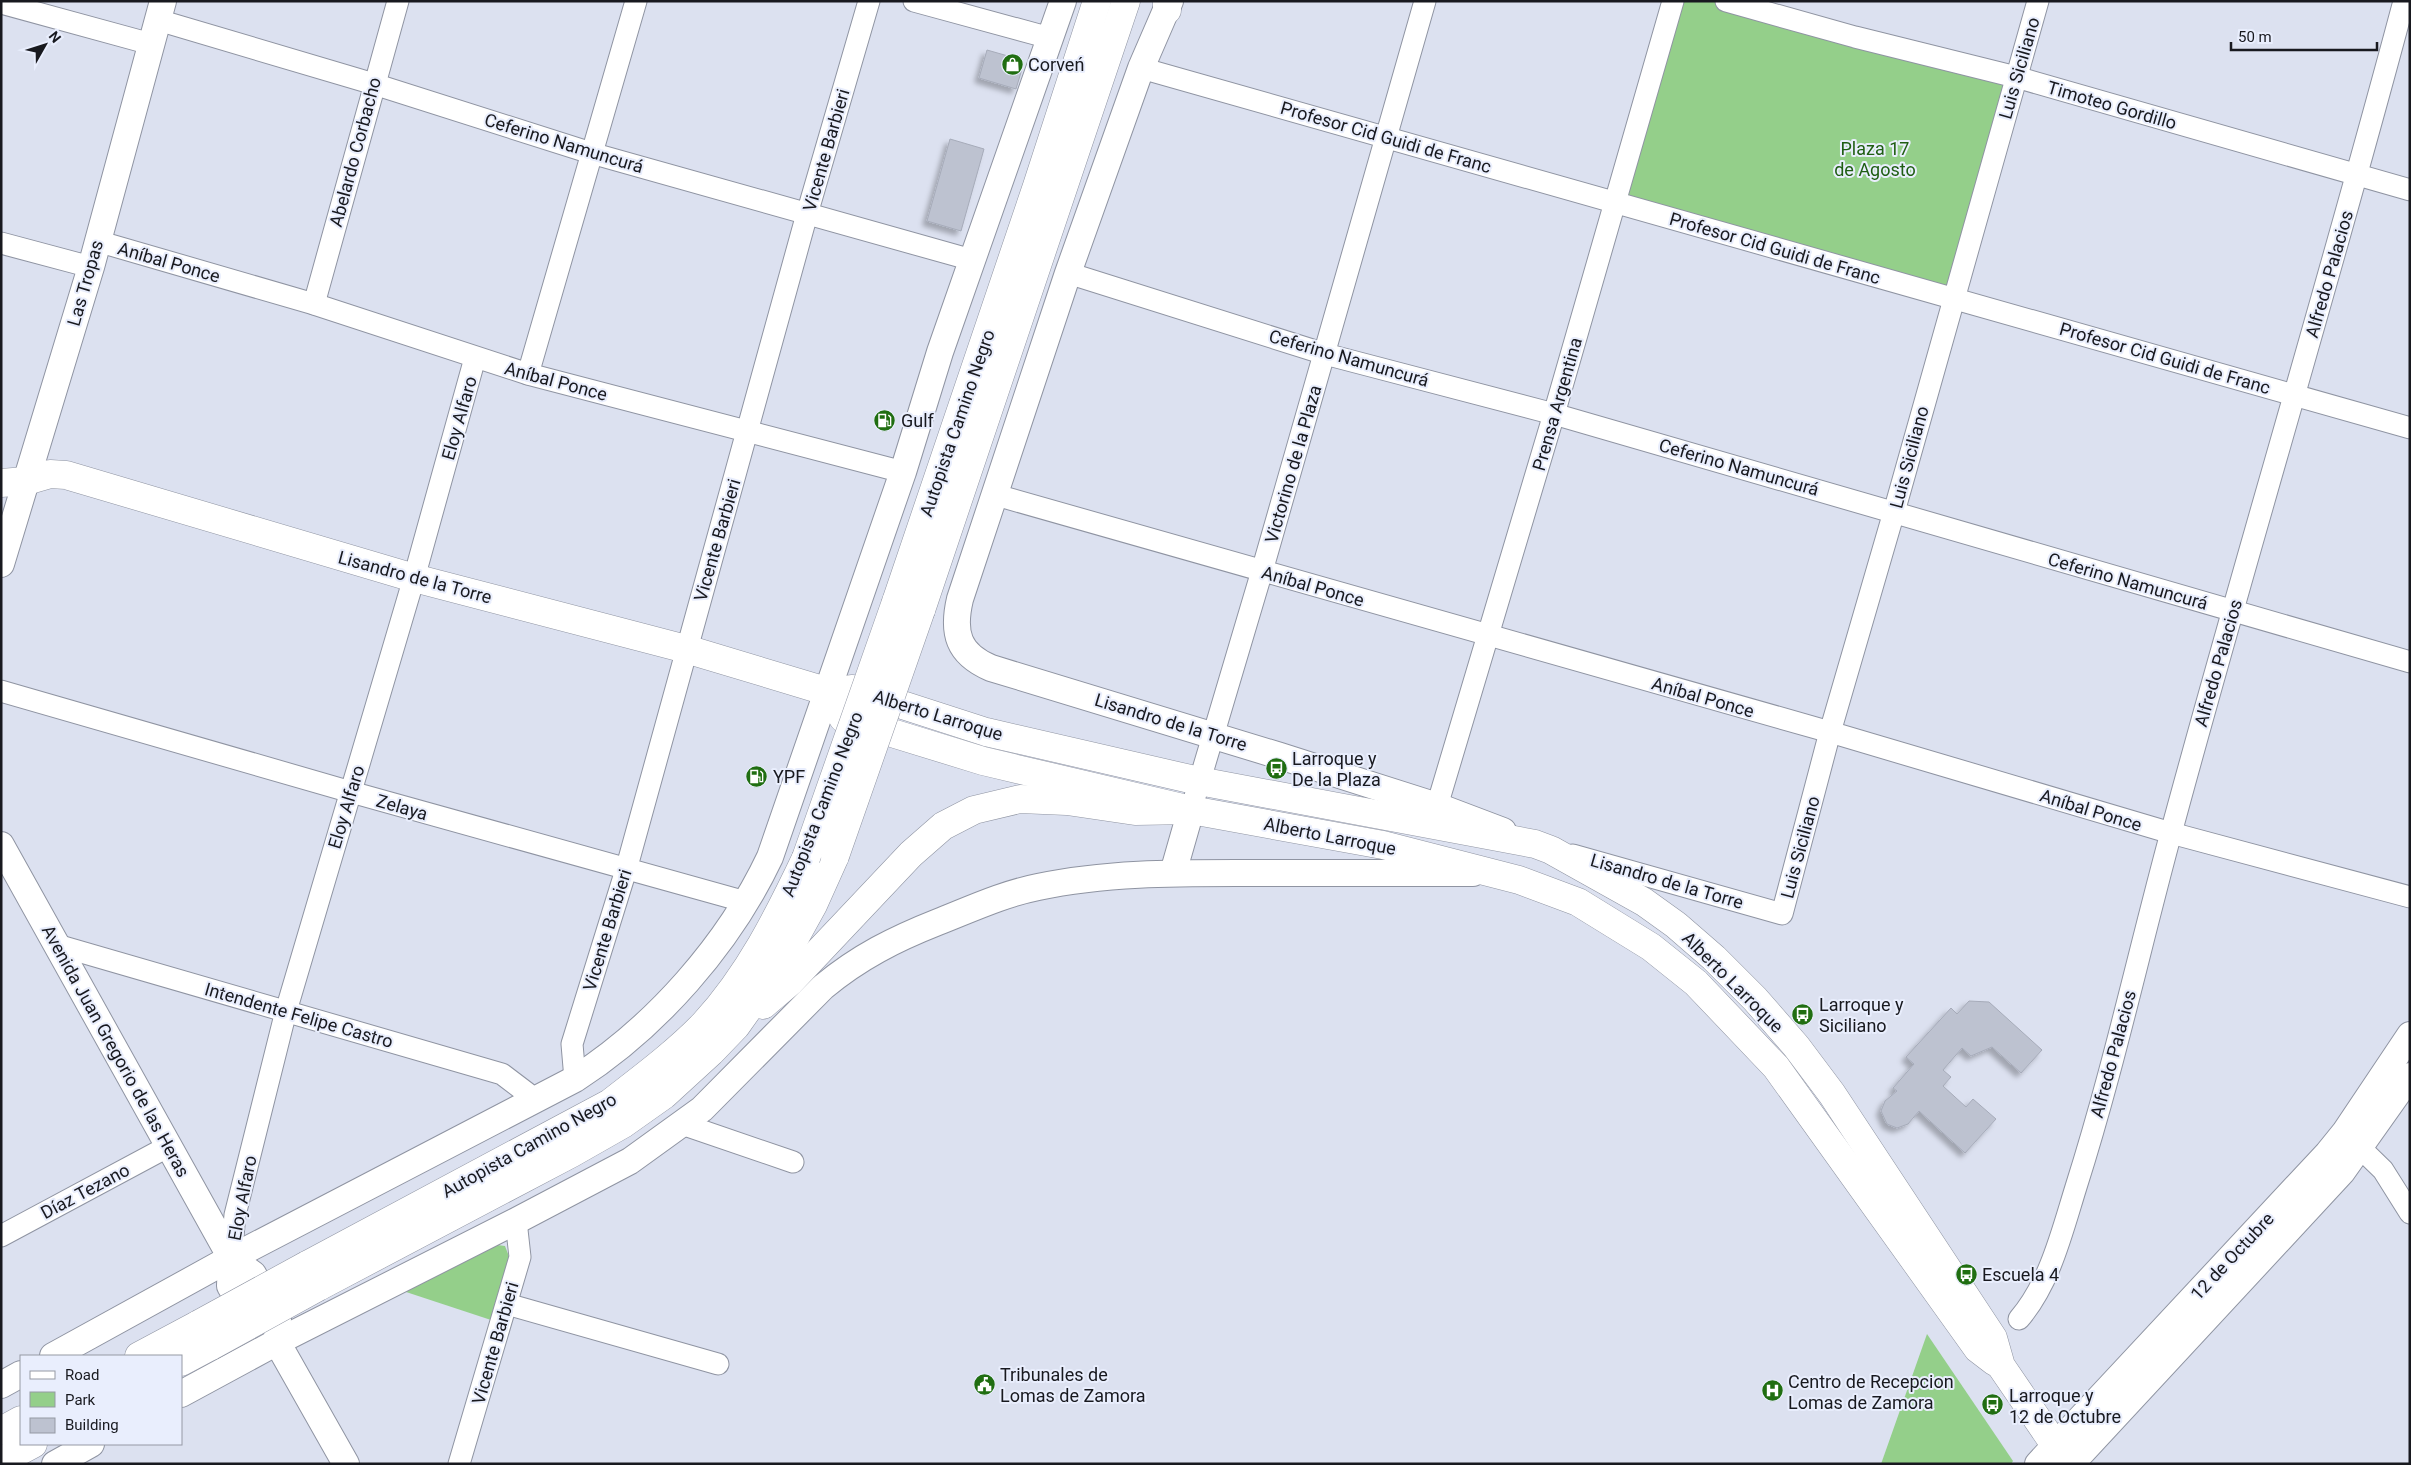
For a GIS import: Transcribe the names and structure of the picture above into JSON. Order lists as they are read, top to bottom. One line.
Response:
{"streets":{"main road":["Autopista Camino Negro","Lisandro de la Torre","Alberto Larroque"],"street":["Luis Siciliano","Timoteo Gordillo","Profesor Cid Guidi de Franc","Ceferino Namuncurá","Vicente Barbieri","Abelardo Corbacho","Aníbal Ponce","Alfredo Palacios","Las Tropas","Prensa Argentina","Eloy Alfaro","Victorino de la Plaza","Zelaya","Intendente Felipe Castro","Avenida Juan Gregorio de las Heras","Díaz Tezano","12 de Octubre"]},"crossings":[["Luis Siciliano","Timoteo Gordillo"],["Luis Siciliano","Profesor Cid Guidi de Franc"],["Luis Siciliano","Ceferino Namuncurá"],["Luis Siciliano","Aníbal Ponce"],["Luis Siciliano","Lisandro de la Torre"],["Timoteo Gordillo","Alfredo Palacios"],["Profesor Cid Guidi de Franc","Alfredo Palacios"],["Profesor Cid Guidi de Franc","Prensa Argentina"],["Profesor Cid Guidi de Franc","Victorino de la Plaza"],["Ceferino Namuncurá","Vicente Barbieri"],["Ceferino Namuncurá","Abelardo Corbacho"],["Ceferino Namuncurá","Alfredo Palacios"],["Ceferino Namuncurá","Las Tropas"],["Ceferino Namuncurá","Prensa Argentina"],["Ceferino Namuncurá","Victorino de la Plaza"],["Vicente Barbieri","Aníbal Ponce"],["Vicente Barbieri","Lisandro de la Torre"],["Vicente Barbieri","Zelaya"],["Abelardo Corbacho","Aníbal Ponce"],["Aníbal Ponce","Alfredo Palacios"],["Aníbal Ponce","Las Tropas"],["Aníbal Ponce","Prensa Argentina"],["Aníbal Ponce","Eloy Alfaro"],["Aníbal Ponce","Victorino de la Plaza"],["Aníbal Ponce","Lisandro de la Torre"],["Las Tropas","Lisandro de la Torre"],["Prensa Argentina","Lisandro de la Torre"],["Eloy Alfaro","Lisandro de la Torre"],["Eloy Alfaro","Zelaya"],["Eloy Alfaro","Intendente Felipe Castro"],["Eloy Alfaro","Avenida Juan Gregorio de las Heras"],["Victorino de la Plaza","Lisandro de la Torre"],["Victorino de la Plaza","Alberto Larroque"],["Lisandro de la Torre","Alberto Larroque"],["Alberto Larroque","12 de Octubre"],["Intendente Felipe Castro","Avenida Juan Gregorio de las Heras"],["Avenida Juan Gregorio de las Heras","Díaz Tezano"]],"parks":["Plaza 17 de Agosto"],"places":{"shop":["Corveń"],"fuel station":["Gulf","YPF"],"bus stop":["Larroque y De la Plaza","Larroque y Siciliano","Escuela 4","Larroque y 12 de Octubre"],"public building":["Tribunales de Lomas de Zamora"],"hospital":["Centro de Recepcion Lomas de Zamora"]},"legend":["Road","Park","Building"],"scale_bar":"50 m","north":"top right"}
